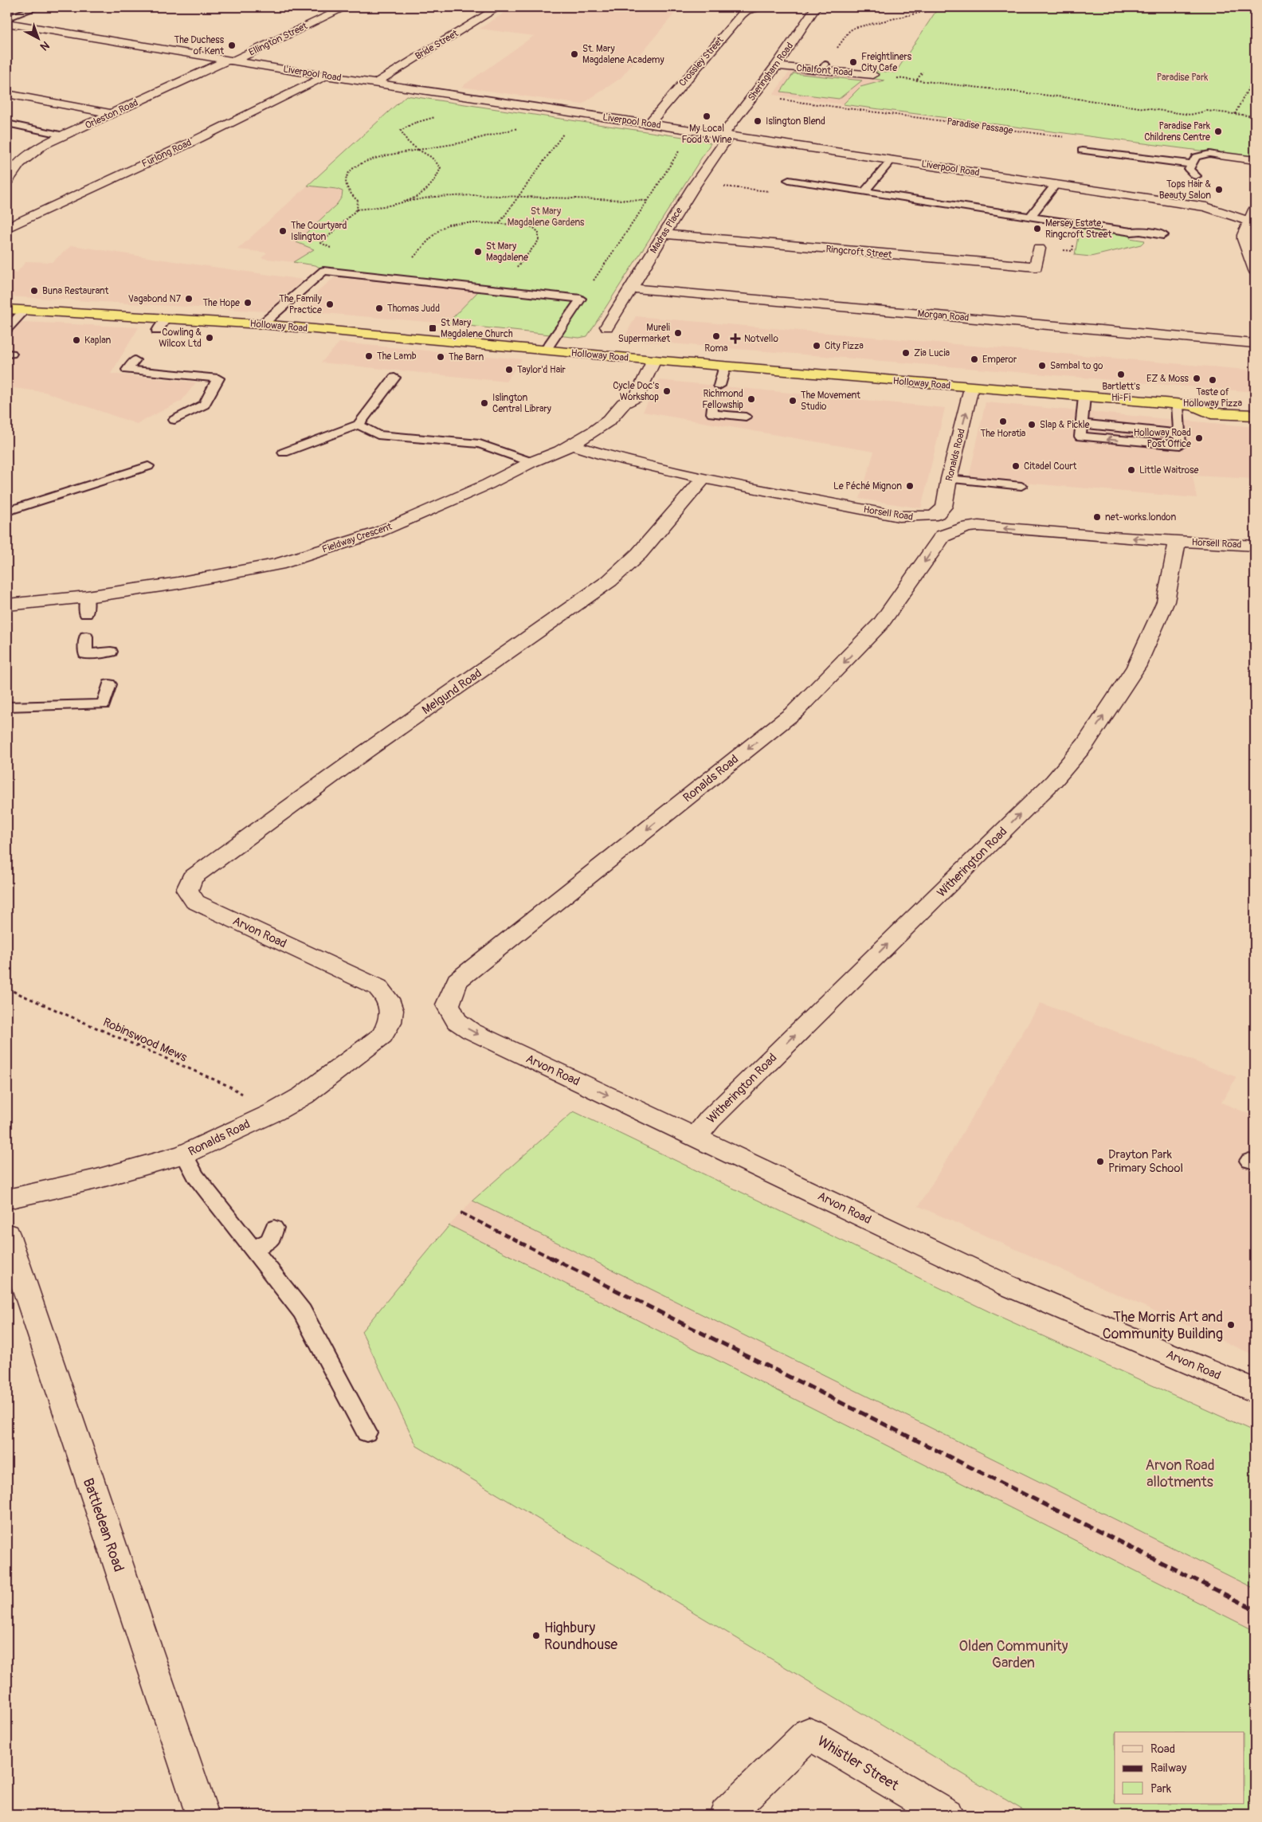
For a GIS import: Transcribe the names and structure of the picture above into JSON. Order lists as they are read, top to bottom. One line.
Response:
{"streets":{"highway":["Holloway Road"],"street":["Ellington Street","Bride Street","Crossley Street","Chalfont Road","Sheringham Road","Liverpool Road","Orleston Road","Furlong Road","Madras Place","Ringcroft Street","Morgan Road","Ronalds Road","Horsell Road","Fieldway Crescent","Melgund Road","Witherington Road","Arvon Road","Battledean Road","Whistler Street"],"path":["Paradise Passage","Robinswood Mews"]},"crossings":[["Ellington Street","Liverpool Road"],["Ellington Street","Orleston Road"],["Bride Street","Liverpool Road"],["Crossley Street","Liverpool Road"],["Chalfont Road","Sheringham Road"],["Sheringham Road","Liverpool Road"],["Sheringham Road","Paradise Passage"],["Sheringham Road","Madras Place"],["Liverpool Road","Orleston Road"],["Liverpool Road","Furlong Road"],["Liverpool Road","Madras Place"],["Madras Place","Ringcroft Street"],["Madras Place","Morgan Road"],["Holloway Road","Ronalds Road"],["Holloway Road","Fieldway Crescent"],["Ronalds Road","Horsell Road"],["Ronalds Road","Arvon Road"],["Ronalds Road","Robinswood Mews"],["Horsell Road","Fieldway Crescent"],["Horsell Road","Melgund Road"],["Horsell Road","Witherington Road"],["Melgund Road","Arvon Road"],["Witherington Road","Arvon Road"]],"one_way":["Witherington Road"],"parks":["Paradise Park","St Mary Magdalene Gardens","Arvon Road allotments","Olden Community Garden"],"places":{"other":["The Duchess of Kent","St. Mary Magdalene Academy","Freightliners City Cafe","My Local Food & Wine","Islington Blend","Paradise Park Childrens Centre","Tops Hair & Beauty Salon","Mersey Estate, Ringcroft Street","The Courtyard Islington","St Mary Magdalene","Buna Restaurant","Vagabond N7","The Hope","The Family Practice","Thomas Judd","Mureli Supermarket","Roma","Cowling & Wilcox Ltd","Kaplan","City Pizza","Zia Lucia","The Lamb","The Barn","Emperor","Sambal to go","Taylor'd Hair","Bartlett's Hi-Fi","EZ & Moss","Taste of Holloway Pizza","Cycle Doc's Workshop","Richmond Fellowship","The Movement Studio","Islington Central Library","The Horatia","Slap & Pickle","Holloway Road Post Office","Citadel Court","Little Waitrose","Le Péché Mignon","net-works.london","Drayton Park Primary School","The Morris Art and Community Building","Highbury Roundhouse"],"transit":["St Mary Magdalene Church"],"health":["Notvello"]},"legend":["Road","Railway","Park"],"north":"bottom right"}
